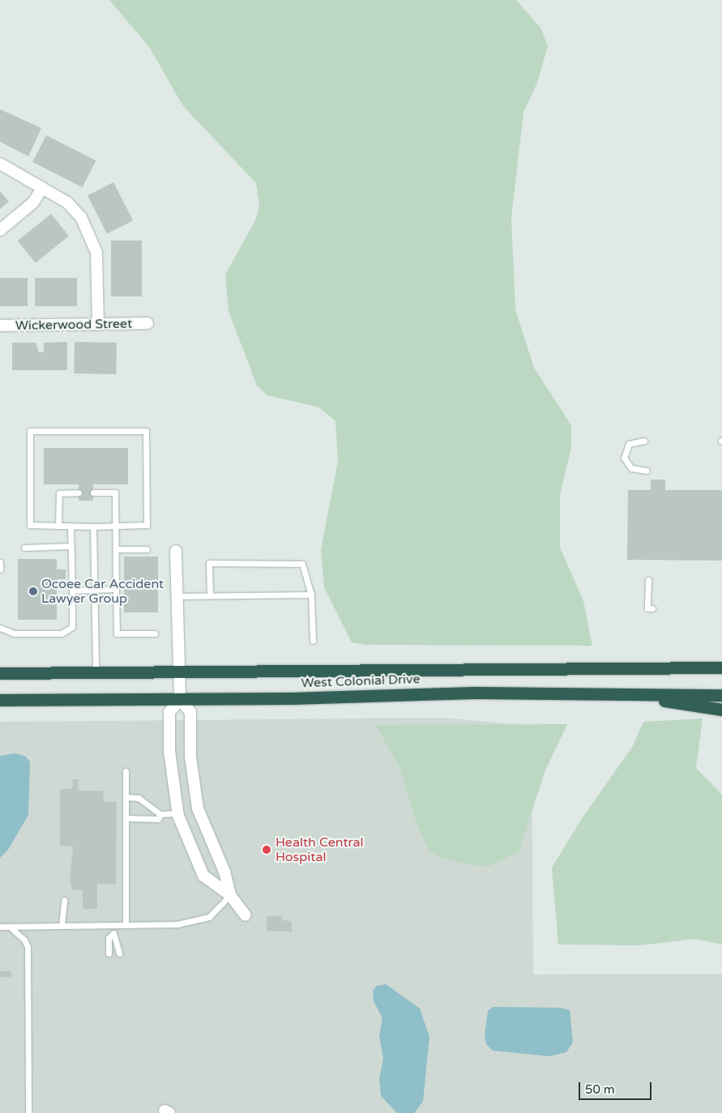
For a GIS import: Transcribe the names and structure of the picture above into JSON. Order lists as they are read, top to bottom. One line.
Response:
{"streets":{"highway":["West Colonial Drive"],"street":["Wickerwood Street"]},"places":["Ocoee Car Accident Lawyer Group","Health Central Hospital"],"scale_bar":"50 m"}
